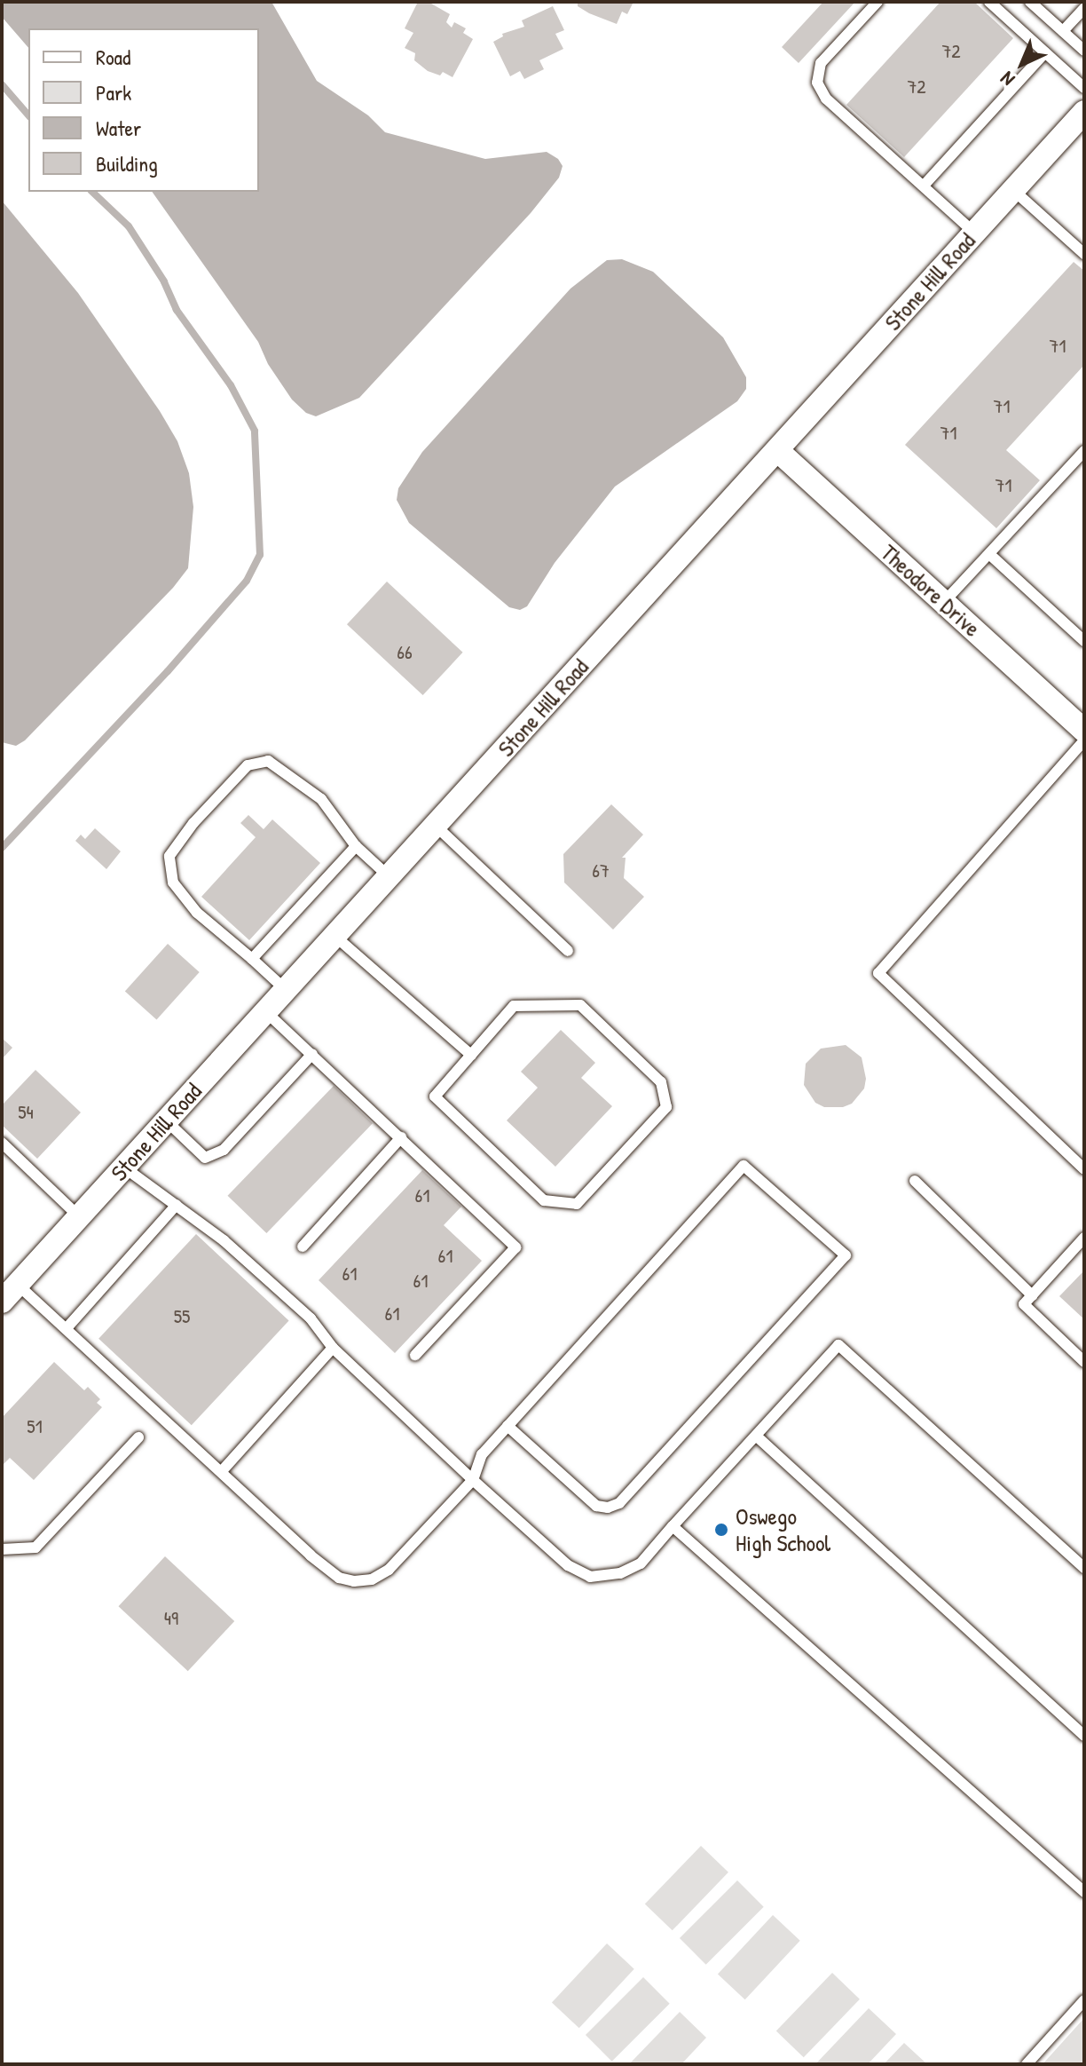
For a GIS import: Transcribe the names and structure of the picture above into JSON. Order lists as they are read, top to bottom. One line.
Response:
{"streets":{"street":["Stone Hill Road","Theodore Drive"]},"crossings":[["Stone Hill Road","Theodore Drive"]],"places":["Oswego High School"],"house_numbers":["72","72","71","71","71","71","66","67","54","61","61","61","61","61","55","51","49"],"legend":["Road","Park","Water","Building"],"north":"bottom left"}
